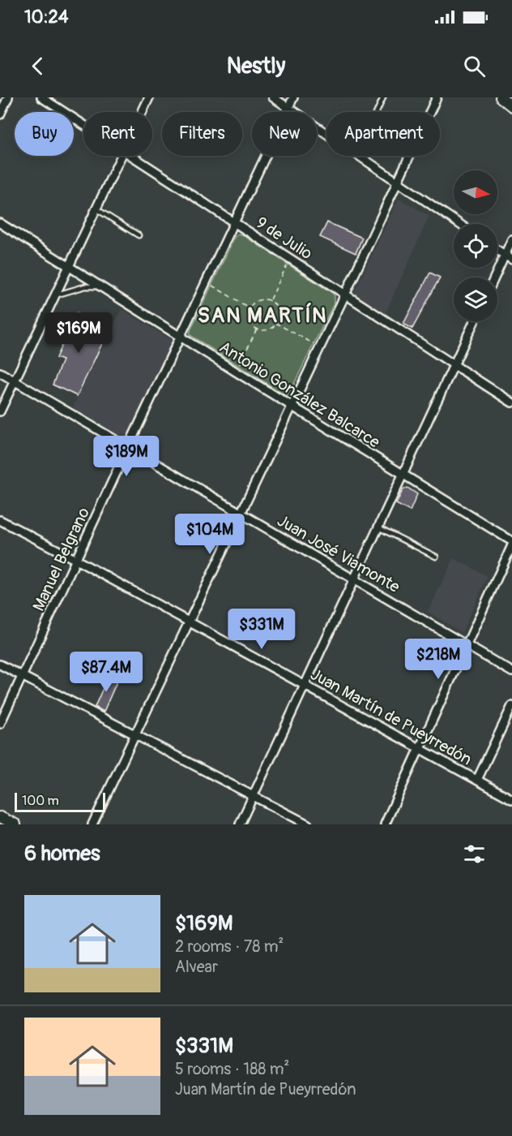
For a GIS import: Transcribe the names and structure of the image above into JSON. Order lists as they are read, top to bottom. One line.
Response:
{"streets":{"street":["9 de Julio","Antonio González Balcarce","Juan José Viamonte","Manuel Belgrano","Juan Martín de Pueyrredón"]},"crossings":[["9 de Julio","Manuel Belgrano"],["Antonio González Balcarce","Manuel Belgrano"],["Juan José Viamonte","Manuel Belgrano"],["Manuel Belgrano","Juan Martín de Pueyrredón"]],"districts":["SAN MARTÍN"],"scale_bar":"100 m","north":"right","page":{"status":"10:24","header":"Nestly","chip":["Buy","Rent","Filters","New","Apartment"],"price":["$169M","$189M","$104M","$331M","$218M","$87.4M"],"scale":"100 m","heading":"6 homes","list":[{"name":"$169M","note":"2 rooms · 78 m² · Alvear"},{"name":"$331M","note":"5 rooms · 188 m² · Juan Martín de Pueyrredón"}]}}
